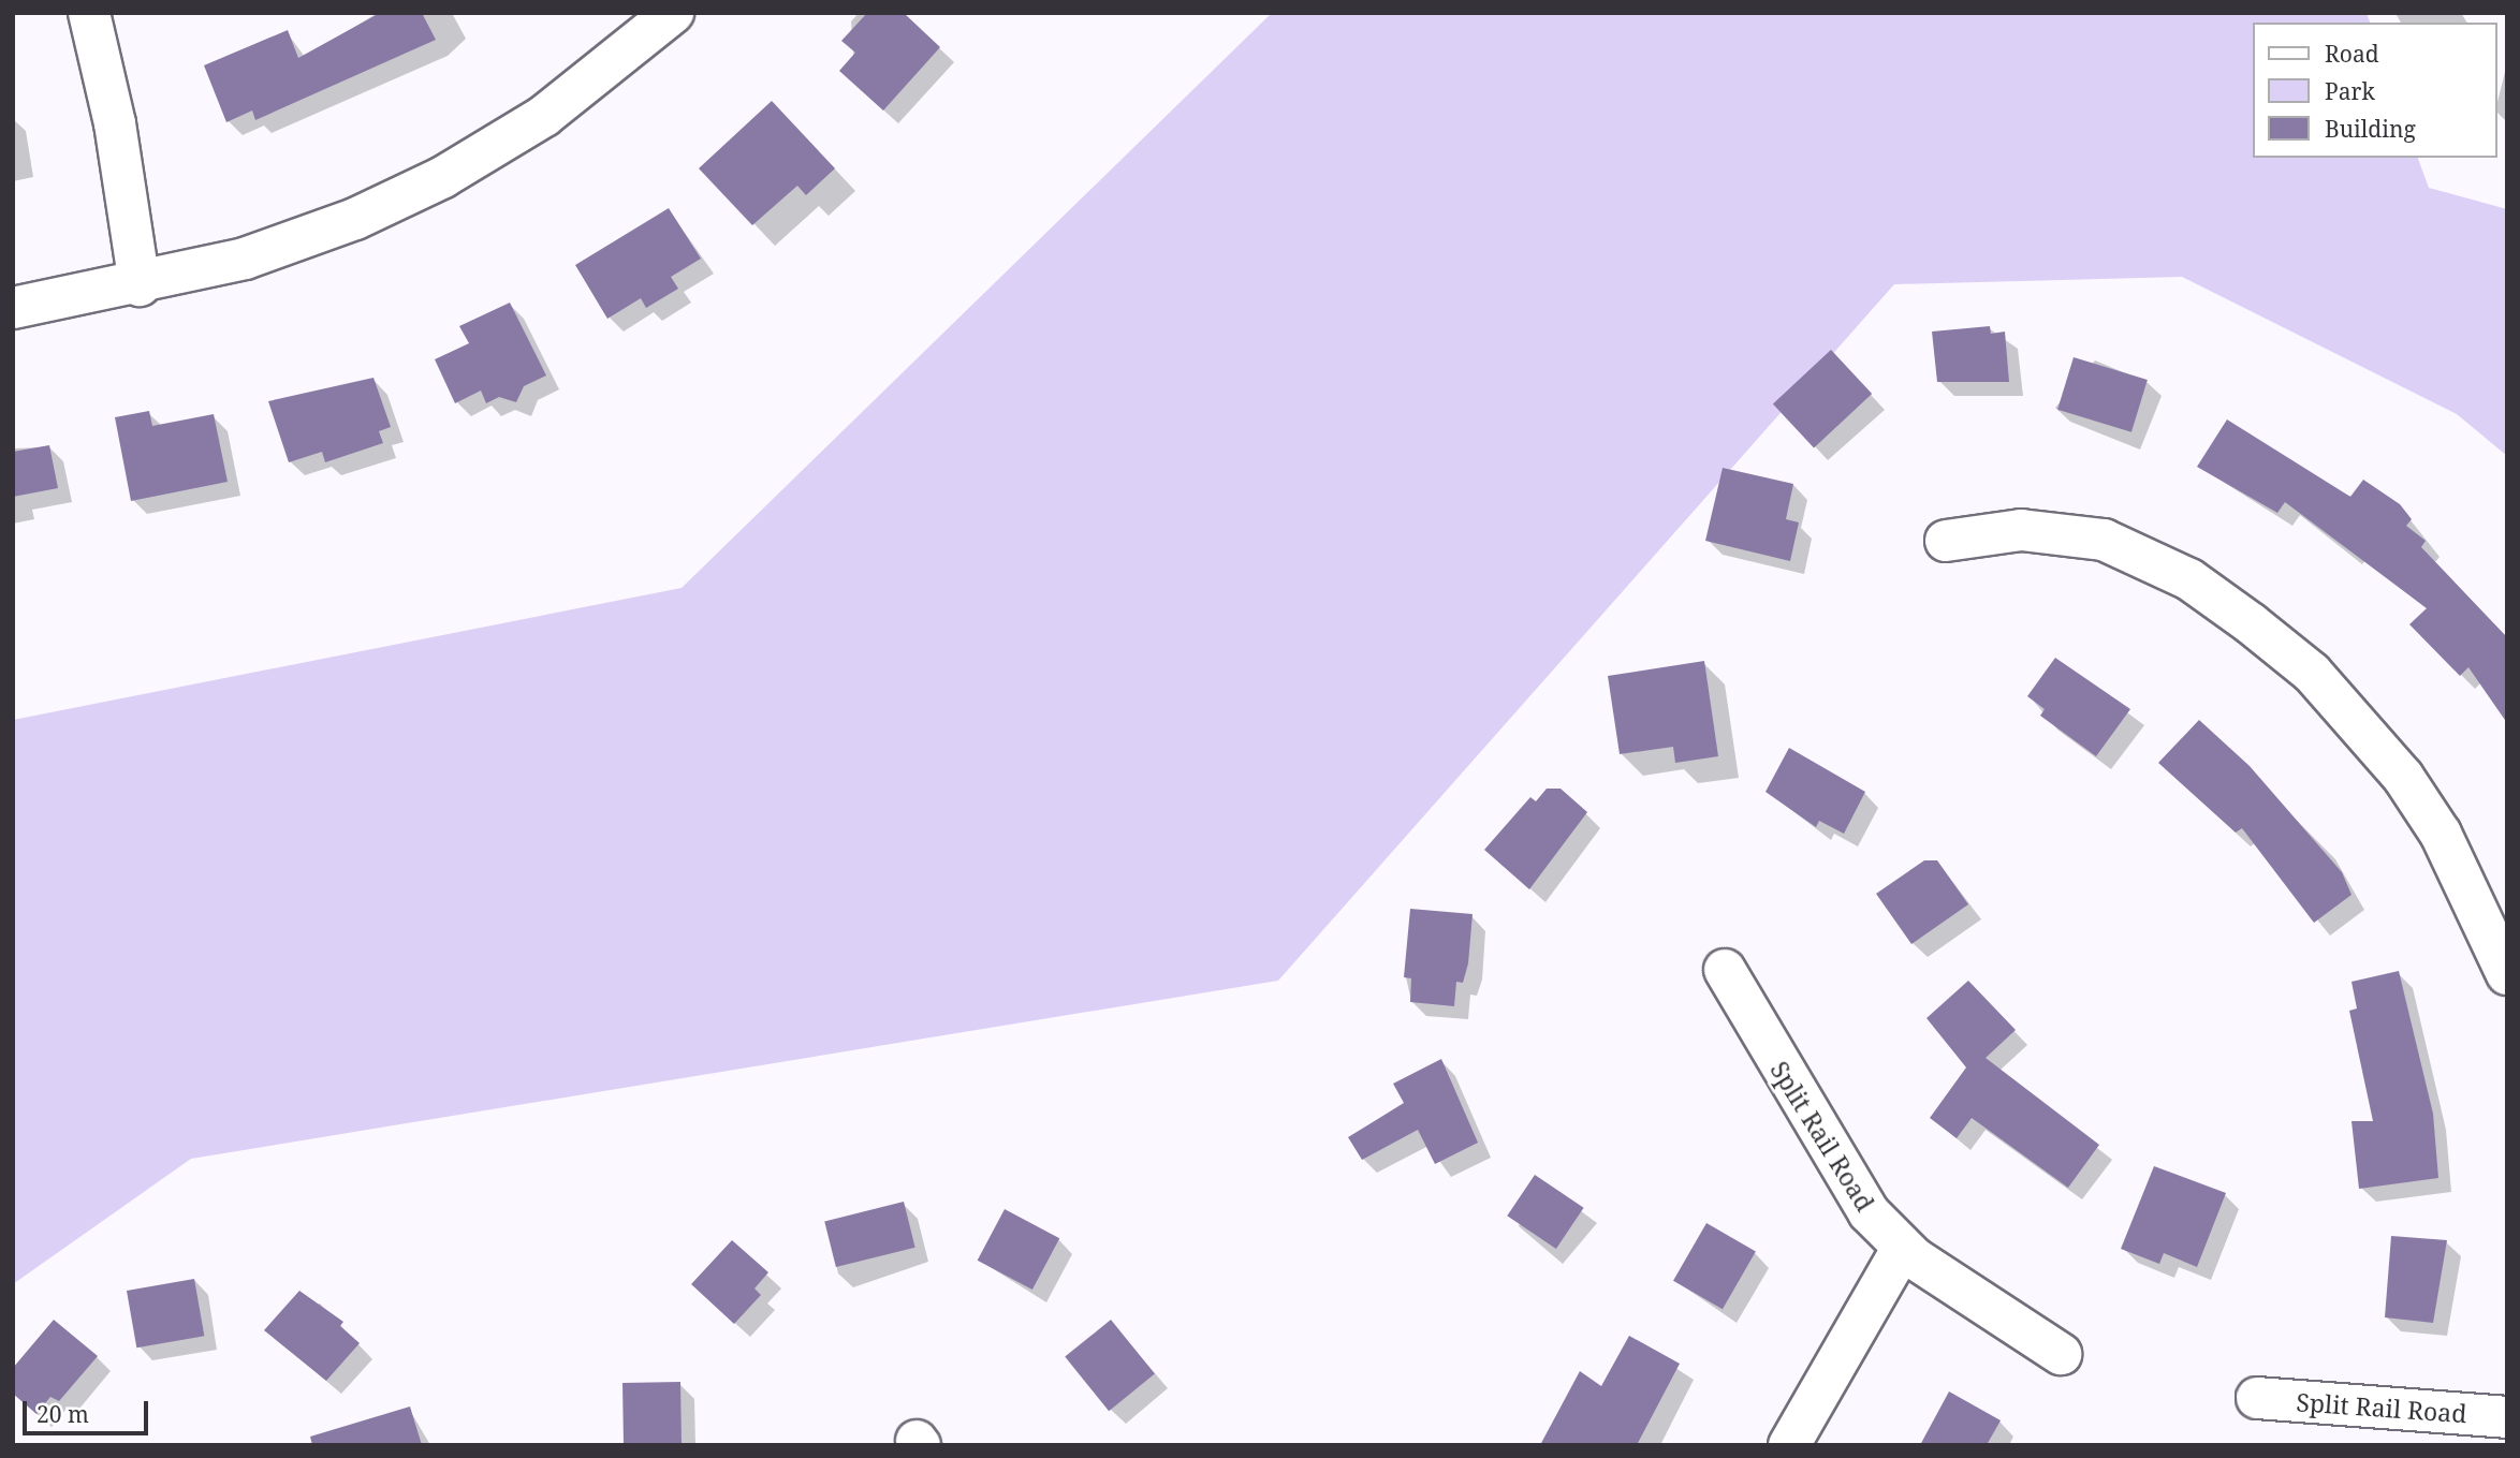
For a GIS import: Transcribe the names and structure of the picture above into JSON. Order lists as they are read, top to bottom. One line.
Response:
{"streets":{"street":["Split Rail Road"]},"legend":["Road","Park","Building"],"scale_bar":"20 m"}
